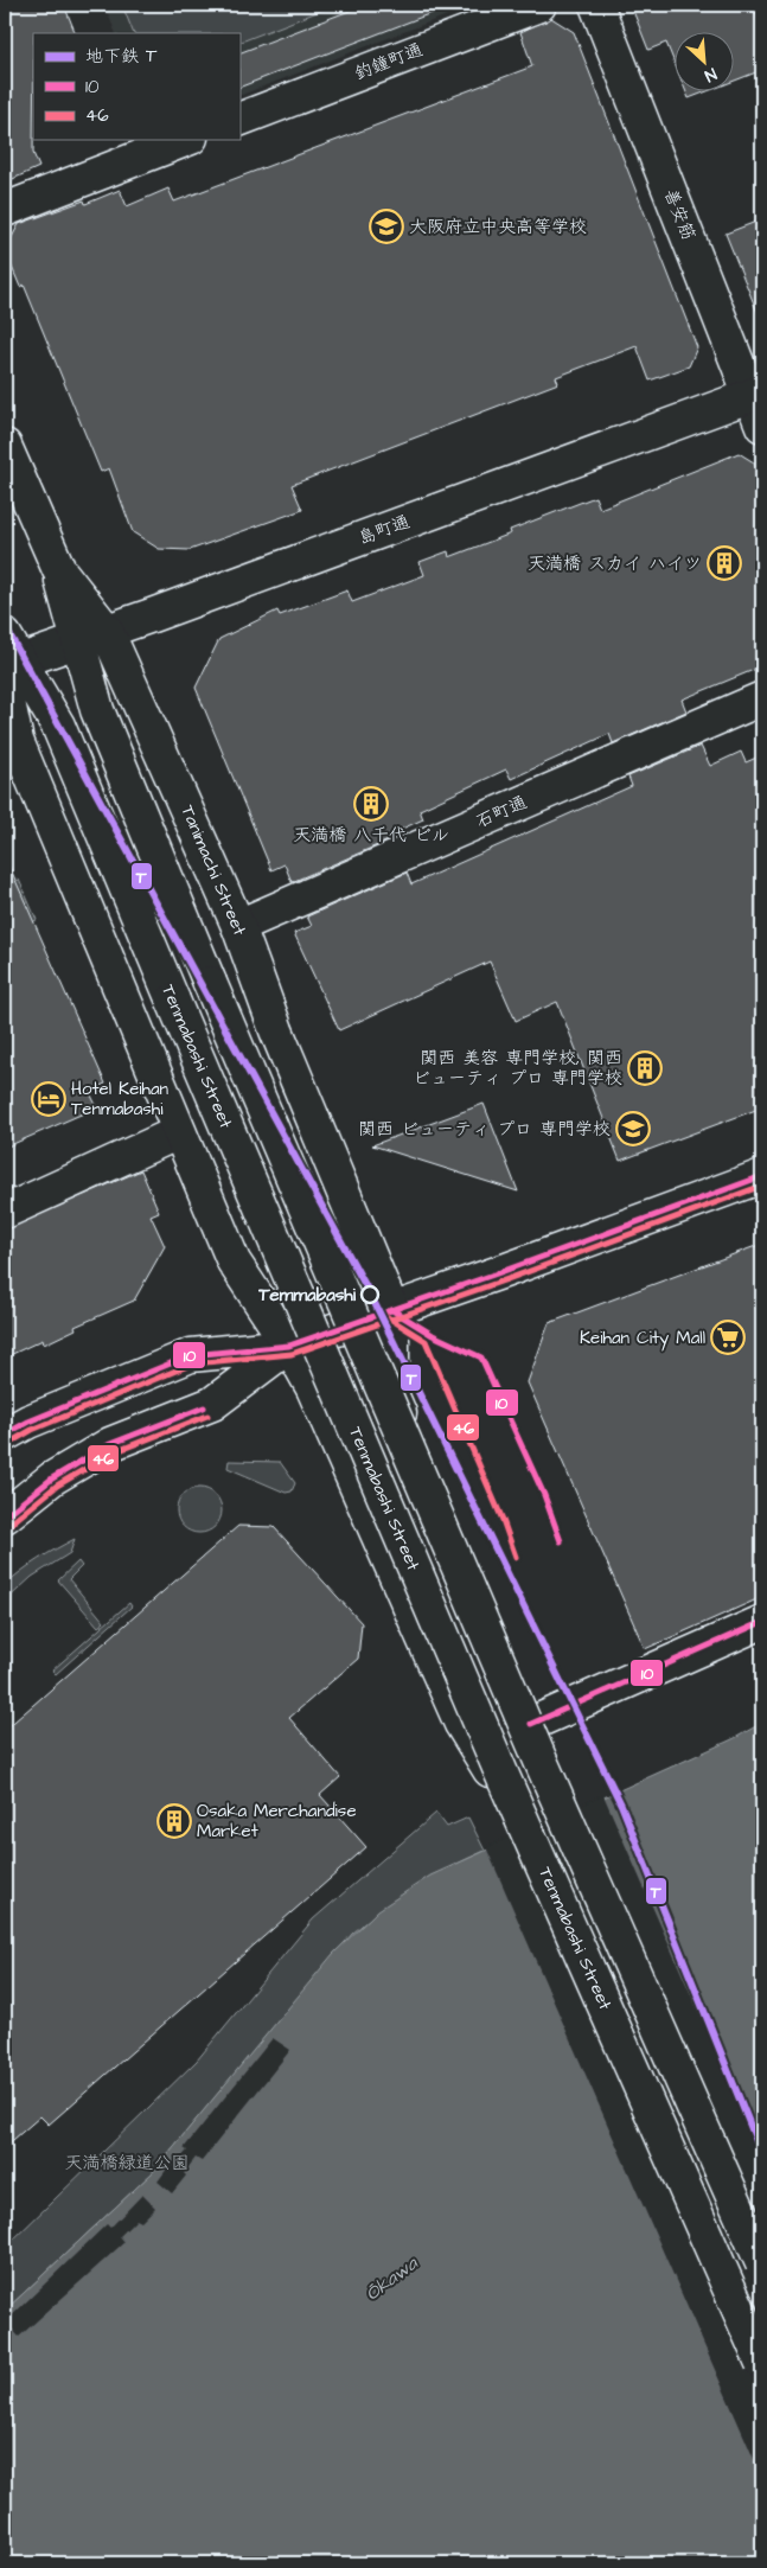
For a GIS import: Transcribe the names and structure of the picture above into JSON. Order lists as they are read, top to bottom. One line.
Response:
{"streets":{"main road":["釣鐘町通","善安筋","島町通","石町通","Tanimachi Street","Tenmabashi Street"]},"crossings":[["善安筋","島町通"],["島町通","Tanimachi Street"],["島町通","Tenmabashi Street"],["石町通","Tanimachi Street"]],"water":["Ōkawa"],"parks":["天満橋緑道公園"],"places":{"school or university":["大阪府立中央高等学校","関西 ビューティ プロ 専門学校"],"building":["天満橋 スカイ ハイツ","天満橋 八千代 ビル","関西 美容 専門学校, 関西 ビューティ プロ 専門学校","Osaka Merchandise Market"],"hotel":["Hotel Keihan Tenmabashi"],"other":["Temmabashi"],"supermarket":["Keihan City Mall"]},"lines":["metro line T","transit line 10","transit line 46"],"legend":["地下鉄 T","10","46"],"north":"bottom right"}
